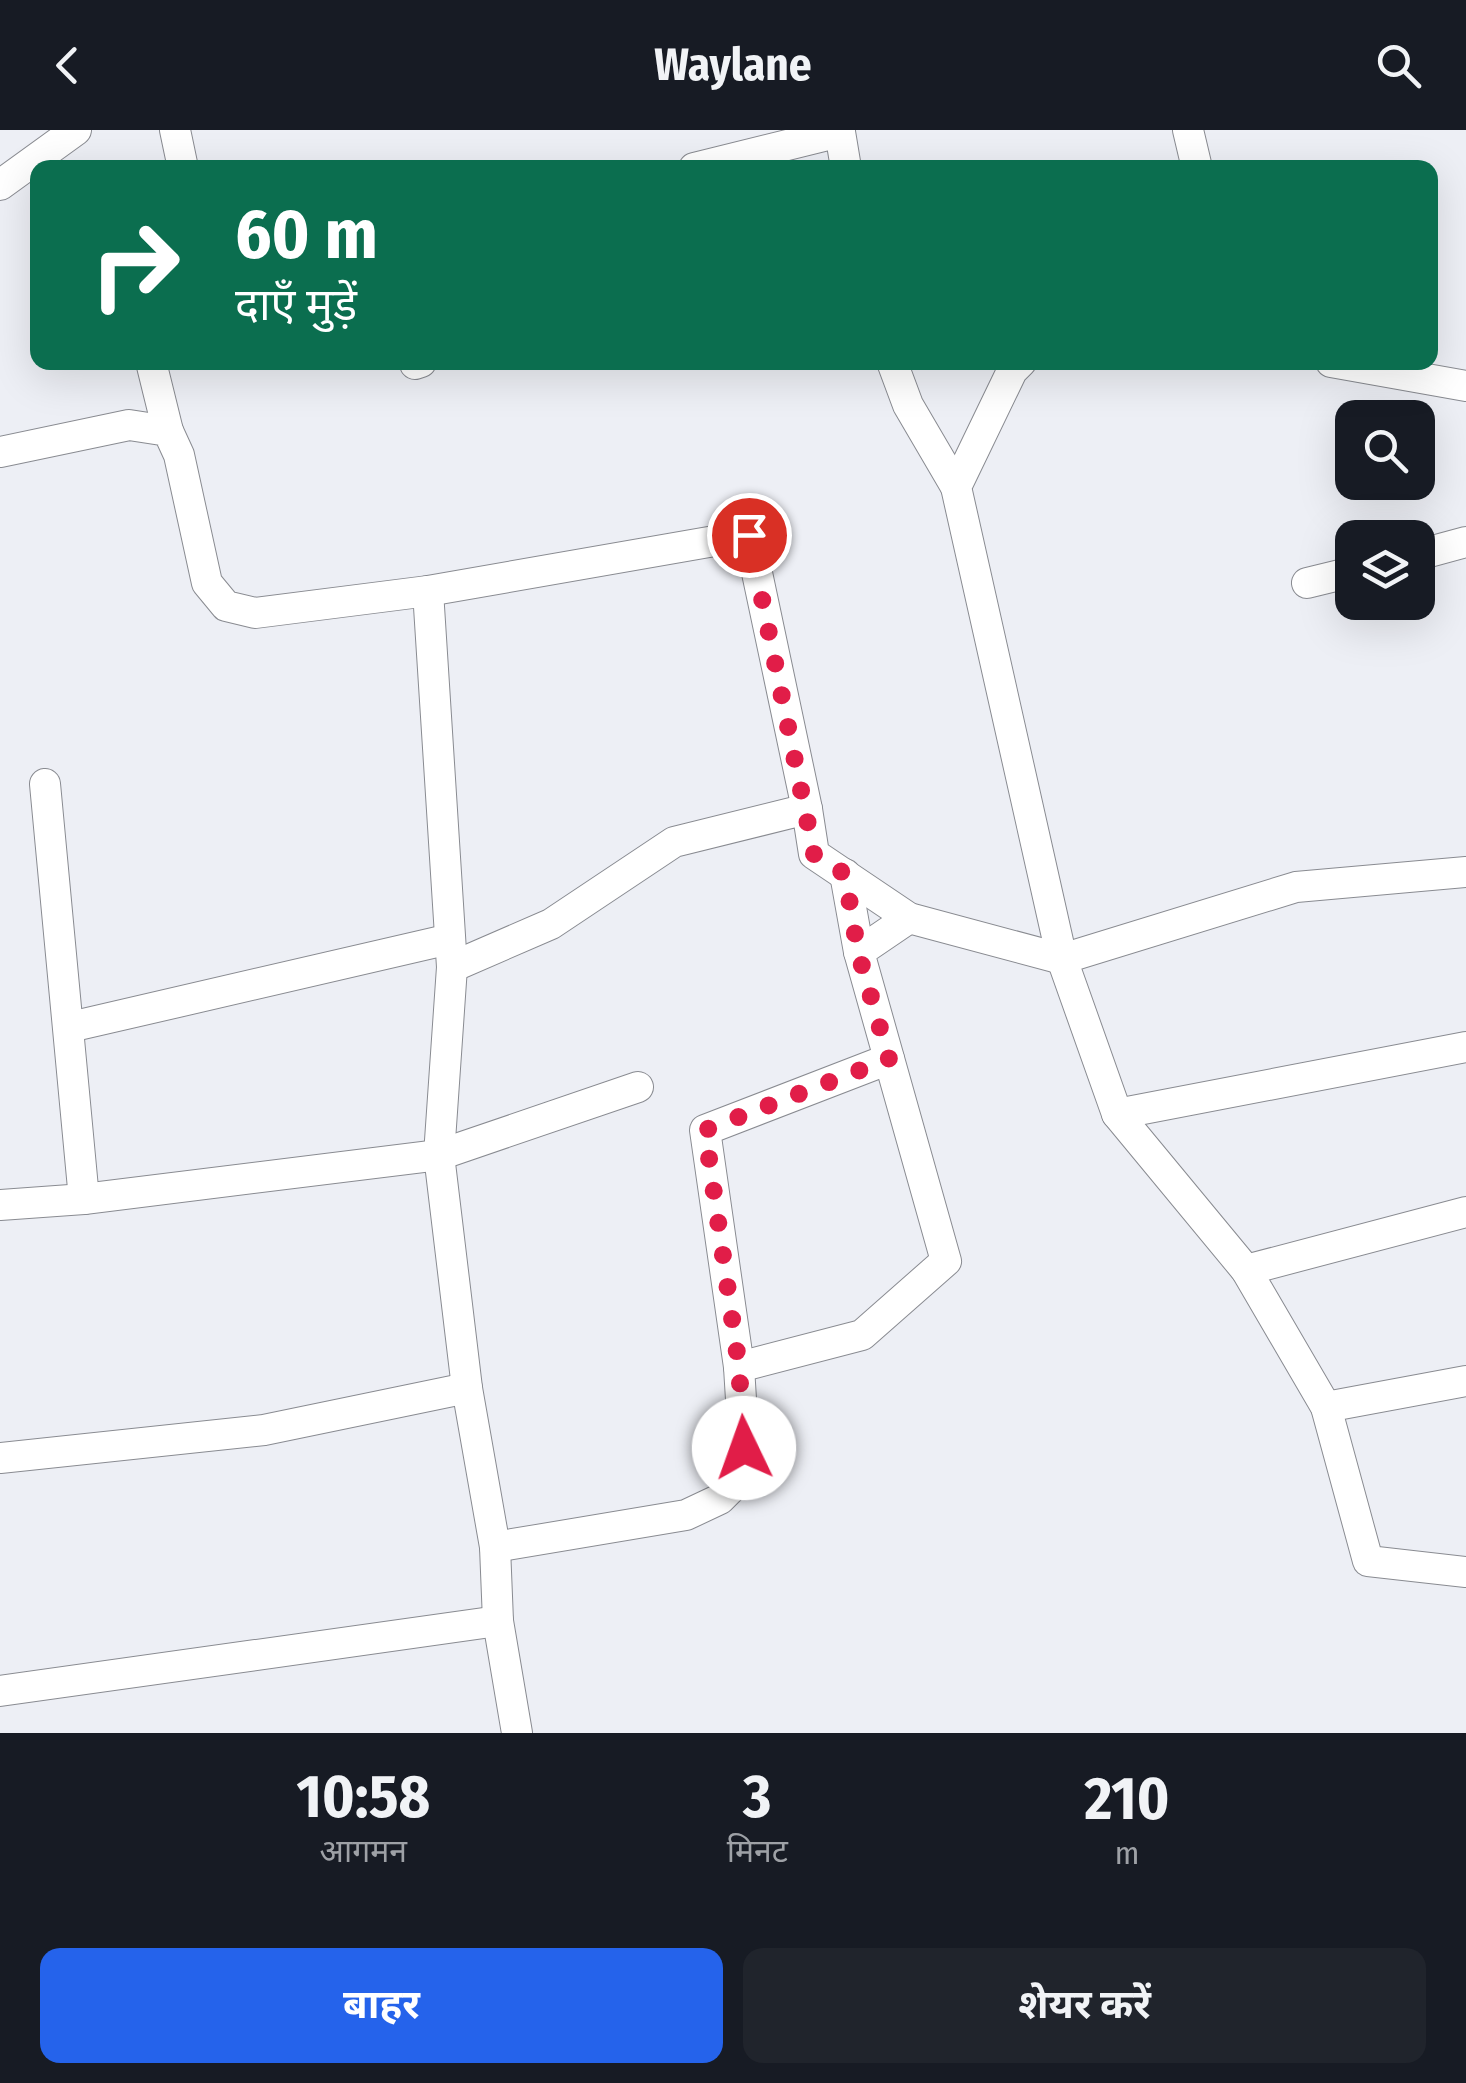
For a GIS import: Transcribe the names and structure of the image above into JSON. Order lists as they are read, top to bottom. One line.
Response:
{"page":{"header":"Waylane","turn":["60 m","दाएँ मुड़ें"],"eta":["10:58","आगमन","3","मिनट","210","m"],"buttons":["बाहर","शेयर करें"]}}
